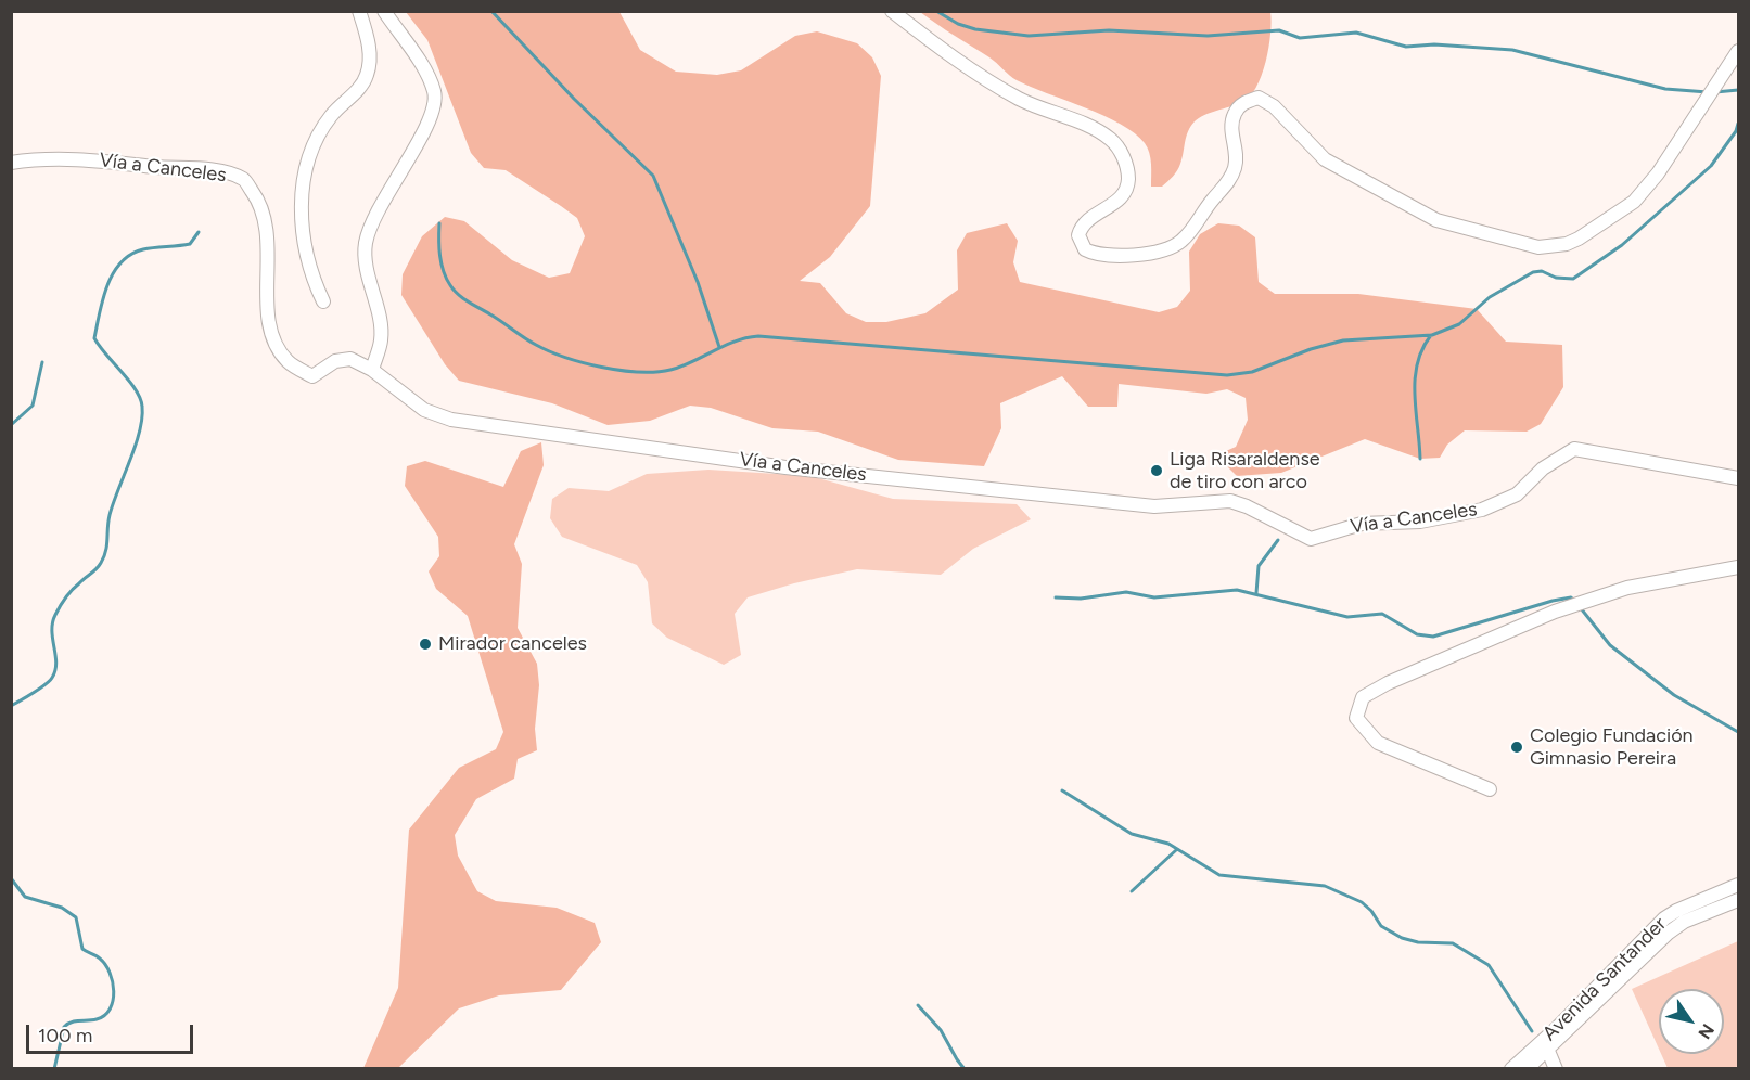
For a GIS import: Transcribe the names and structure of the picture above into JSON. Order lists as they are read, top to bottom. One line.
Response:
{"streets":{"street":["Vía a Canceles","Avenida Santander"]},"places":["Liga Risaraldense de tiro con arco","Mirador canceles","Colegio Fundación Gimnasio Pereira"],"scale_bar":"100 m","north":"bottom right"}
